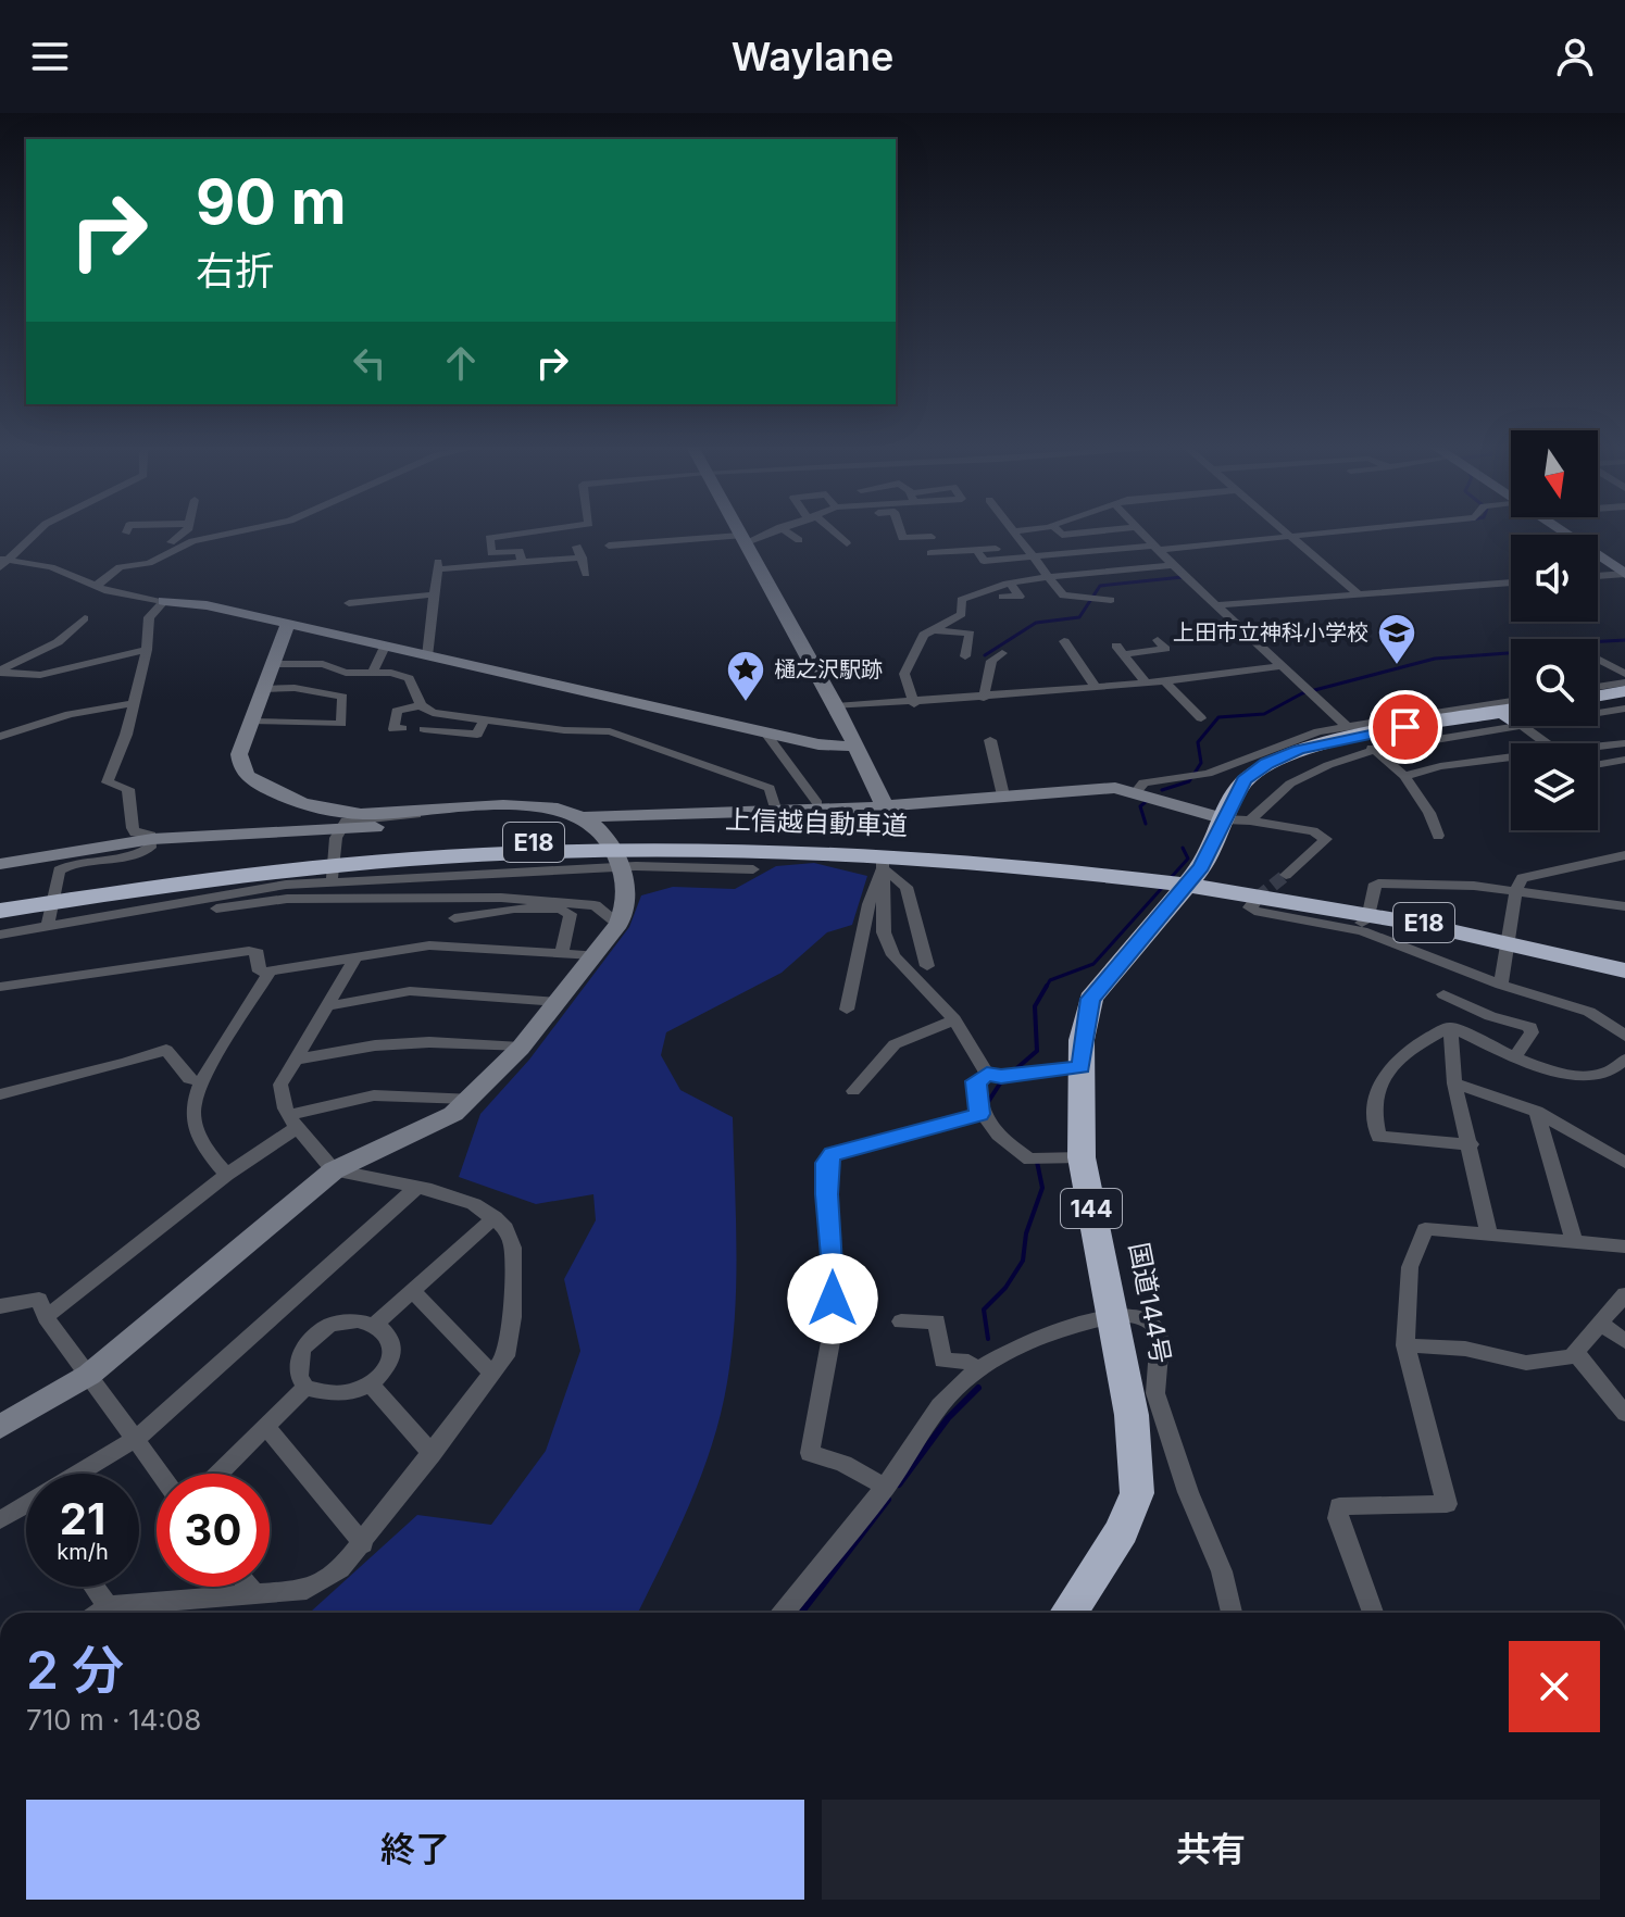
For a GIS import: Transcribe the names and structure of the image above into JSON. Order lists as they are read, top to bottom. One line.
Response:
{"streets":{"highway":["上信越自動車道","E18","144","国道144号"]},"places":{"school or university":["上田市立神科小学校"],"place":["樋之沢駅跡"]},"north":"bottom","page":{"header":"Waylane","turn":["90 m","右折"],"speed":"21 km/h","limit":"30","heading":["2 分","710 m · 14:08"],"buttons":["終了","共有"]}}
